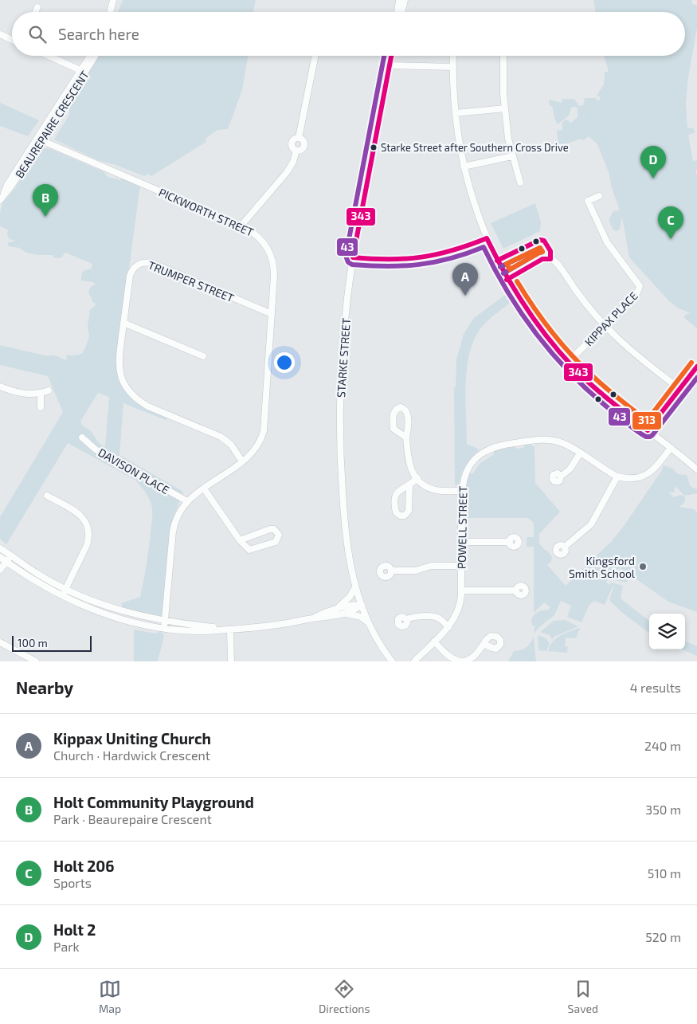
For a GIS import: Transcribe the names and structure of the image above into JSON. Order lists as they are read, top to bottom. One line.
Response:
{"streets":{"street":["BEAUREPAIRE CRESCENT","PICKWORTH STREET","TRUMPER STREET","KIPPAX PLACE","STARKE STREET","DAVISON PLACE","POWELL STREET"]},"crossings":[["BEAUREPAIRE CRESCENT","PICKWORTH STREET"],["PICKWORTH STREET","TRUMPER STREET"],["PICKWORTH STREET","DAVISON PLACE"]],"places":["Starke Street after Southern Cross Drive","Kingsford Smith School"],"lines":["transit line 343","transit line 43","transit line 313"],"scale_bar":"100 m","page":{"search":"Search here","pins":["D","B","C","A"],"scale":"100 m","heading":["Nearby","4 results"],"list":[{"mark":"A","name":"Kippax Uniting Church","note":"Church · Hardwick Crescent","value":"240 m"},{"mark":"B","name":"Holt Community Playground","note":"Park · Beaurepaire Crescent","value":"350 m"},{"mark":"C","name":"Holt 206","note":"Sports","value":"510 m"},{"mark":"D","name":"Holt 2","note":"Park","value":"520 m"}],"nav":["Map","Directions","Saved"]}}
